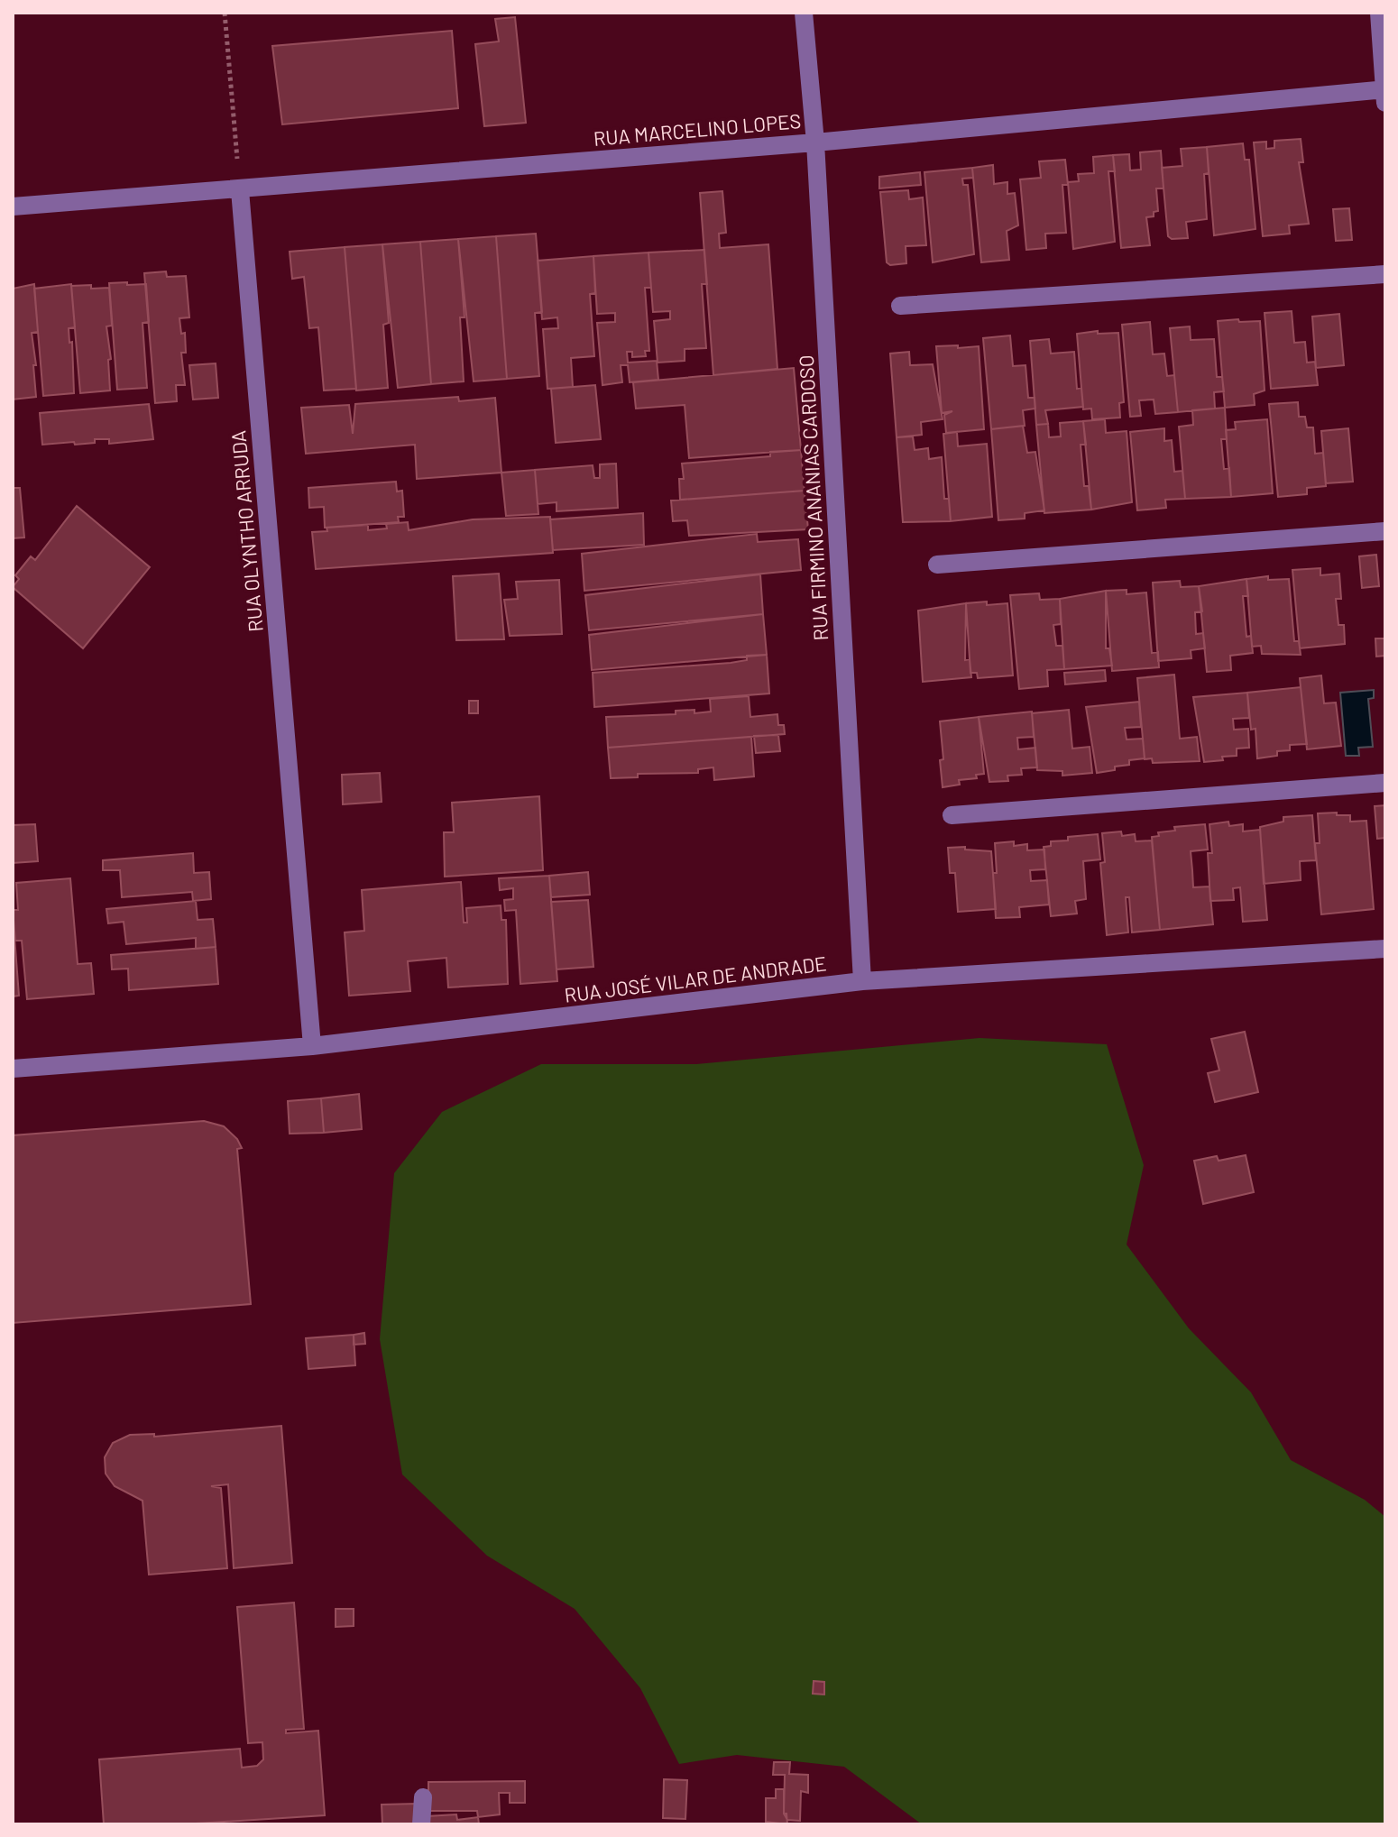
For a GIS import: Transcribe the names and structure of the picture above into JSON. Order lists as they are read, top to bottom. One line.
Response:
{"streets":{"street":["RUA MARCELINO LOPES","RUA FIRMINO ANANIAS CARDOSO","RUA OLYNTHO ARRUDA","RUA JOSÉ VILAR DE ANDRADE"]},"crossings":[["RUA MARCELINO LOPES","RUA FIRMINO ANANIAS CARDOSO"],["RUA MARCELINO LOPES","RUA OLYNTHO ARRUDA"],["RUA FIRMINO ANANIAS CARDOSO","RUA JOSÉ VILAR DE ANDRADE"],["RUA OLYNTHO ARRUDA","RUA JOSÉ VILAR DE ANDRADE"]]}
